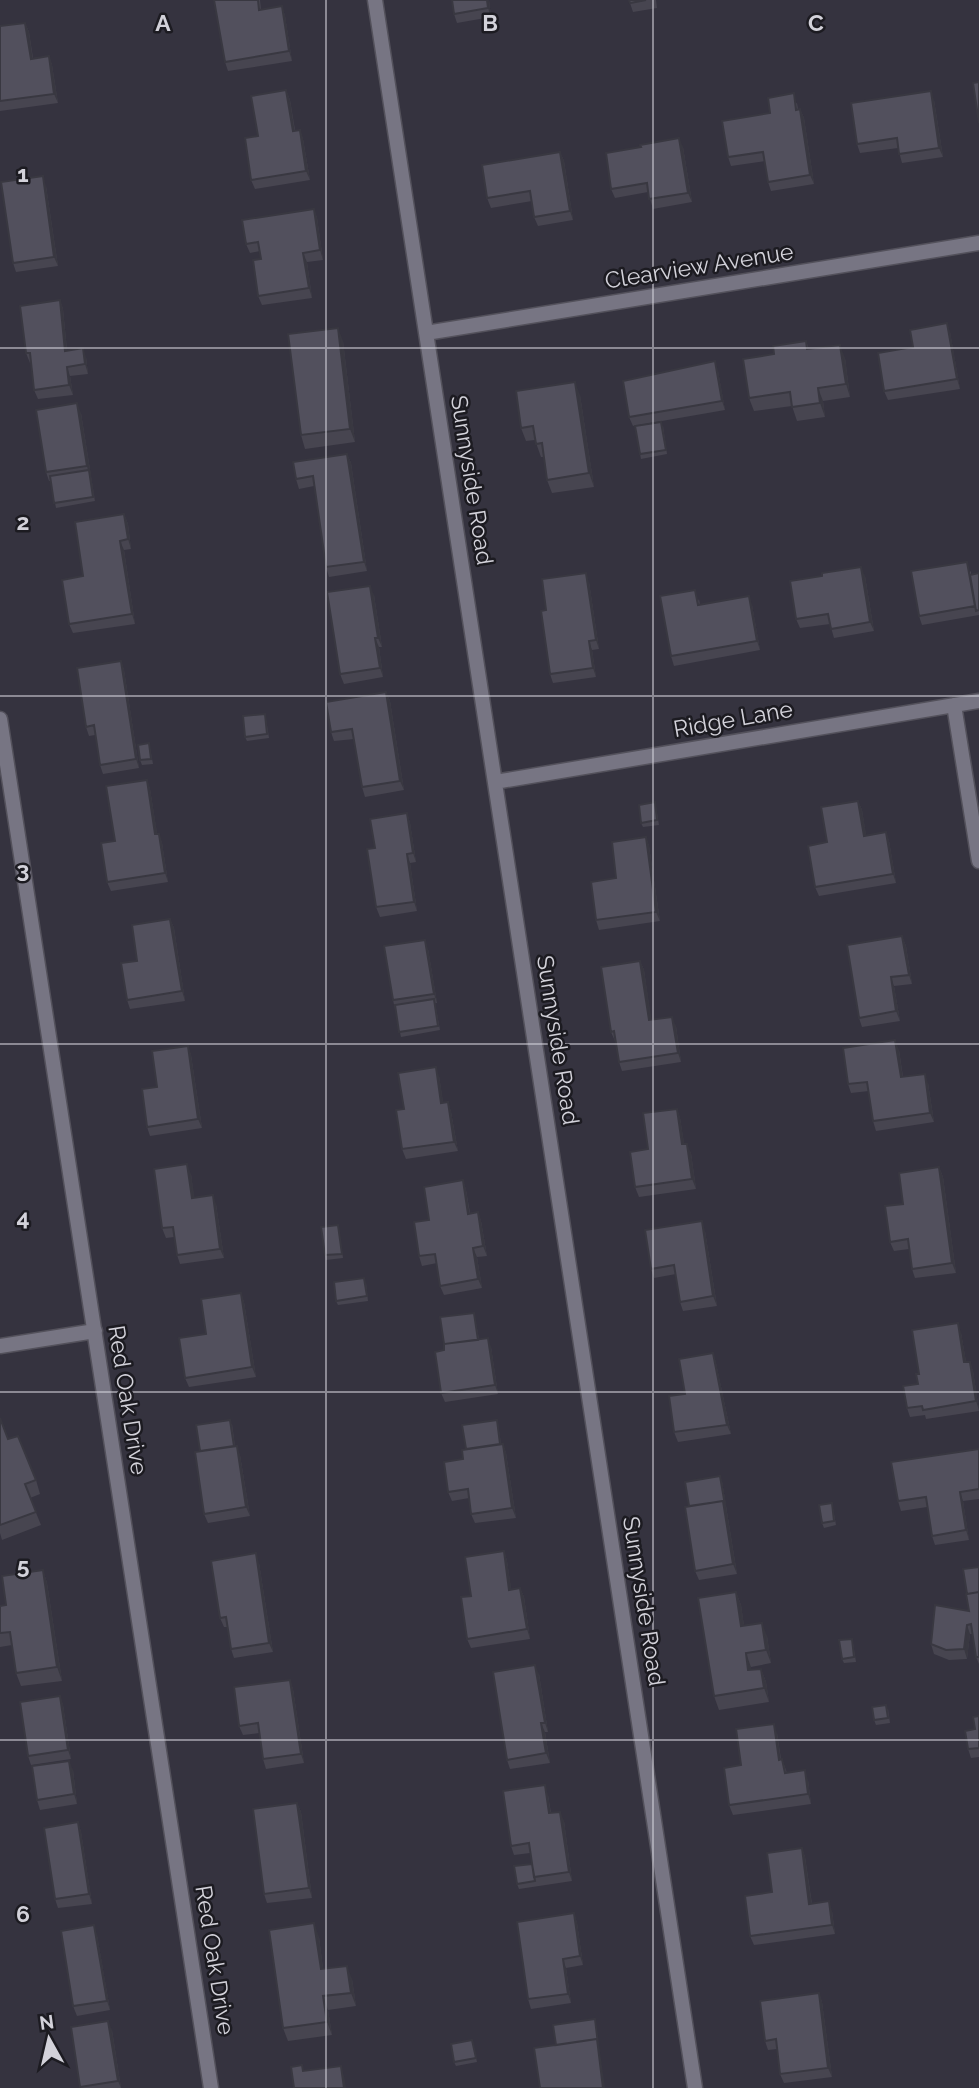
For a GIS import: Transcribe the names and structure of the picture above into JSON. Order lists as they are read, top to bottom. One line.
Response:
{"streets":{"street":["Clearview Avenue","Sunnyside Road","Ridge Lane","Red Oak Drive"]},"crossings":[["Clearview Avenue","Sunnyside Road"],["Sunnyside Road","Ridge Lane"]],"north":"top","grid":{"columns":["A","B","C"],"rows":["1","2","3","4","5","6"]}}
